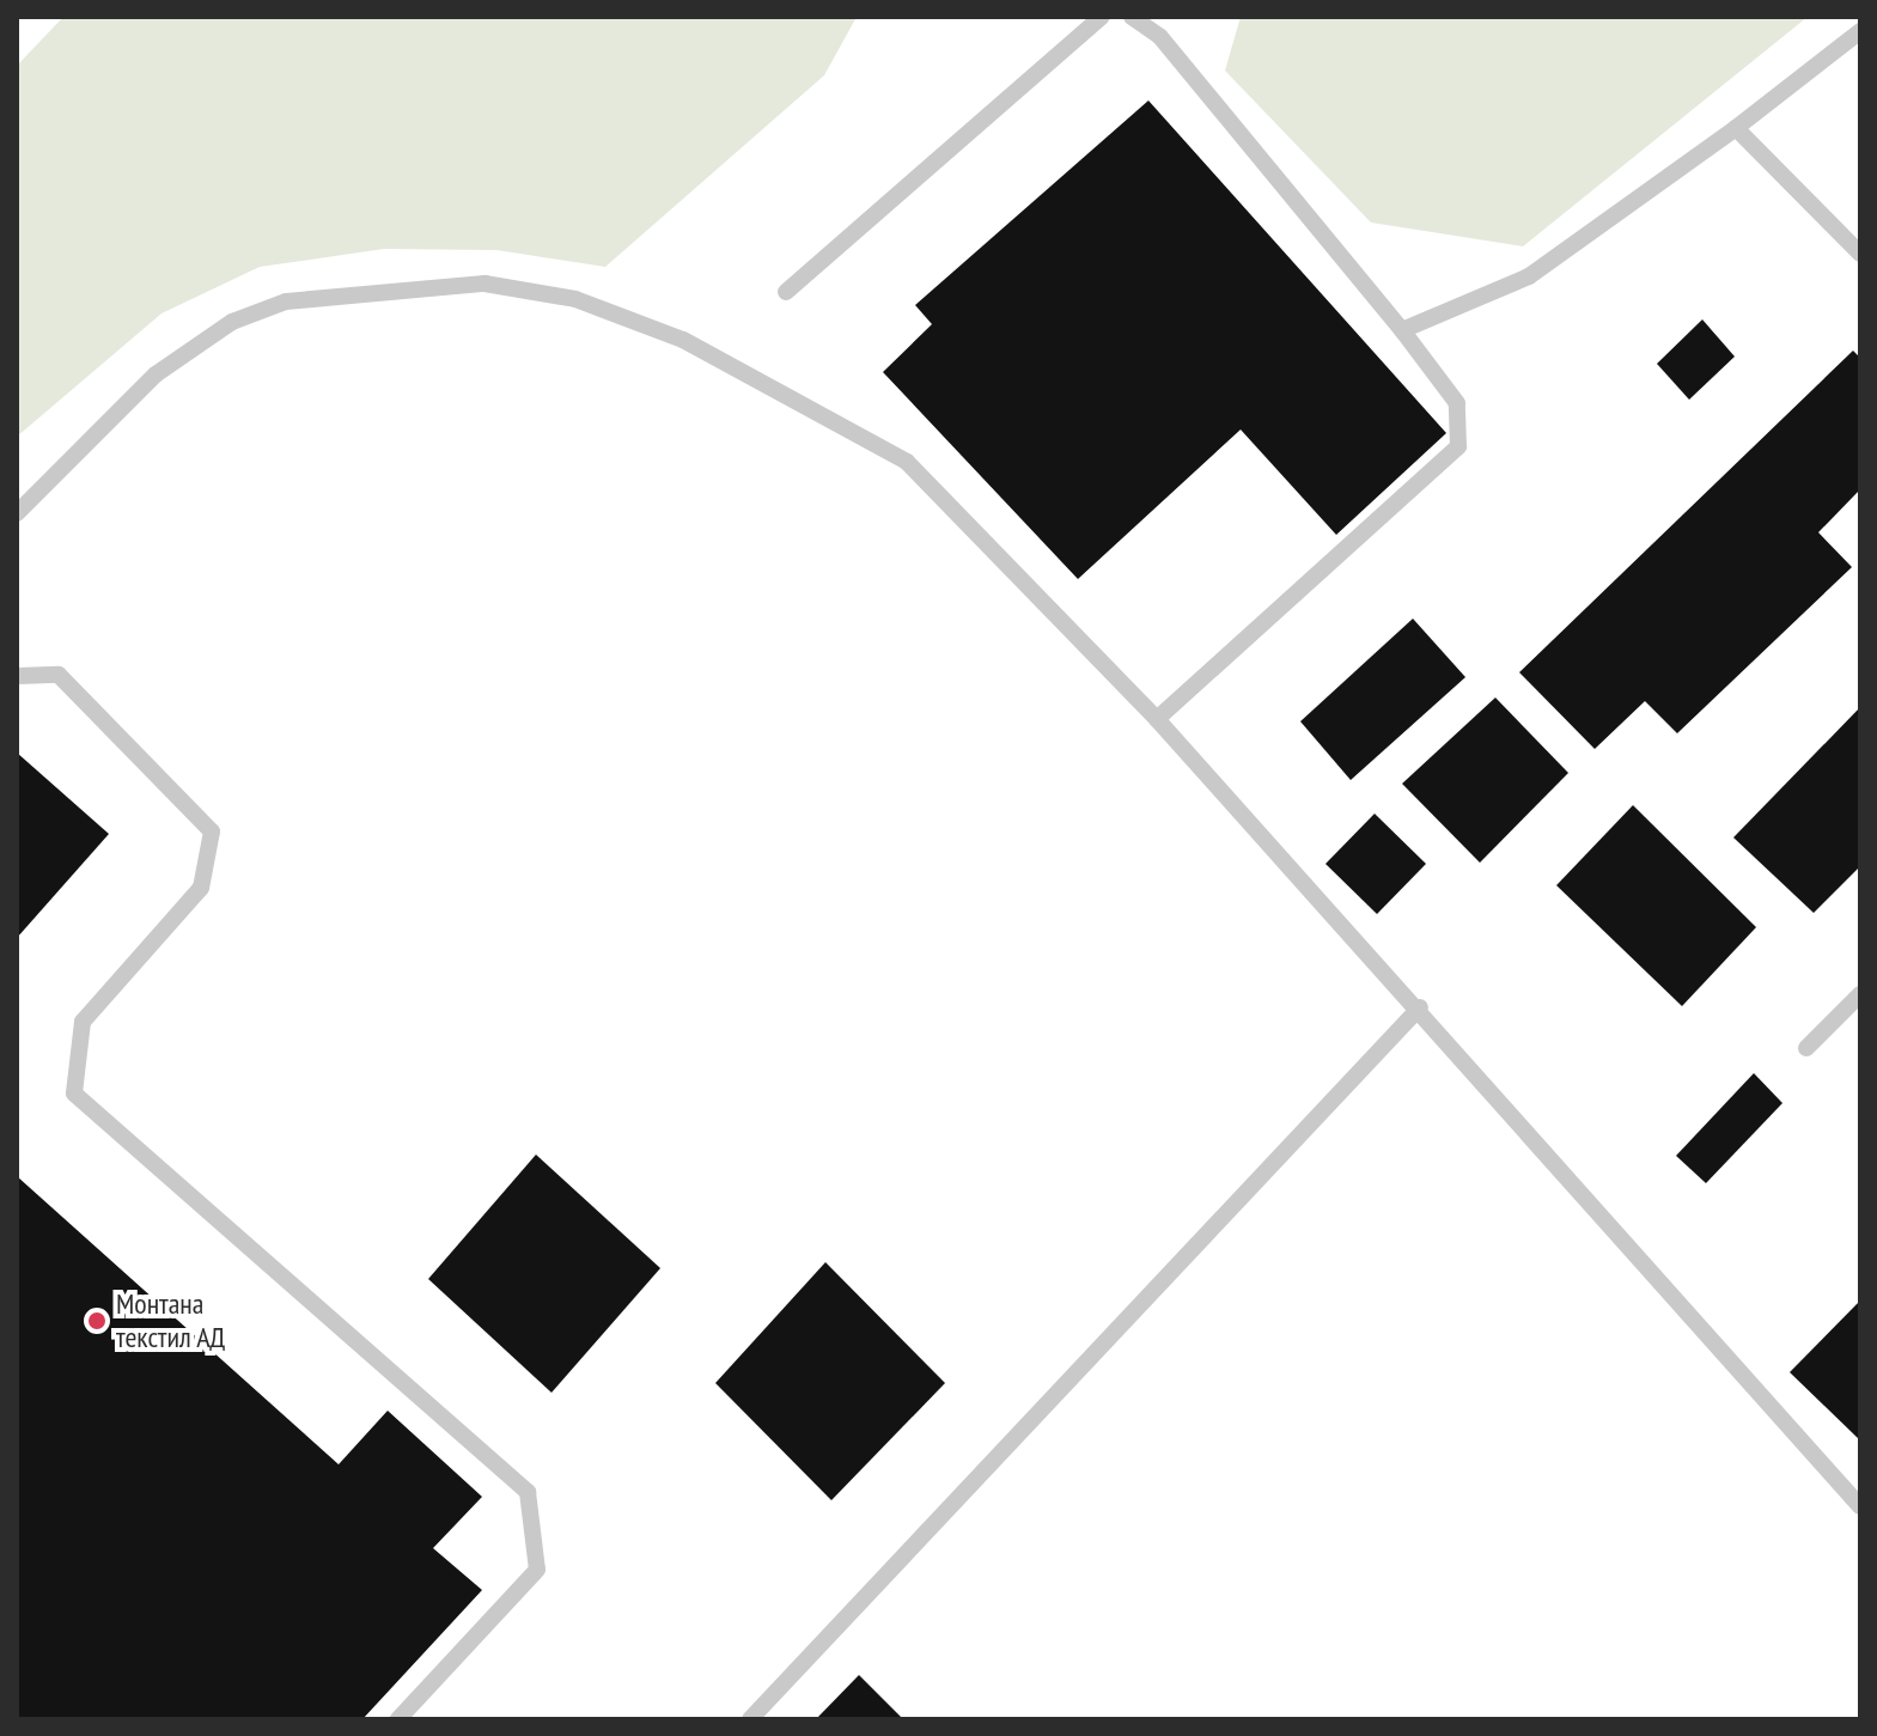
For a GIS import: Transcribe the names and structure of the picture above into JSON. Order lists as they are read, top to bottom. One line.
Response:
{"places":["Монтана текстил АД"]}
